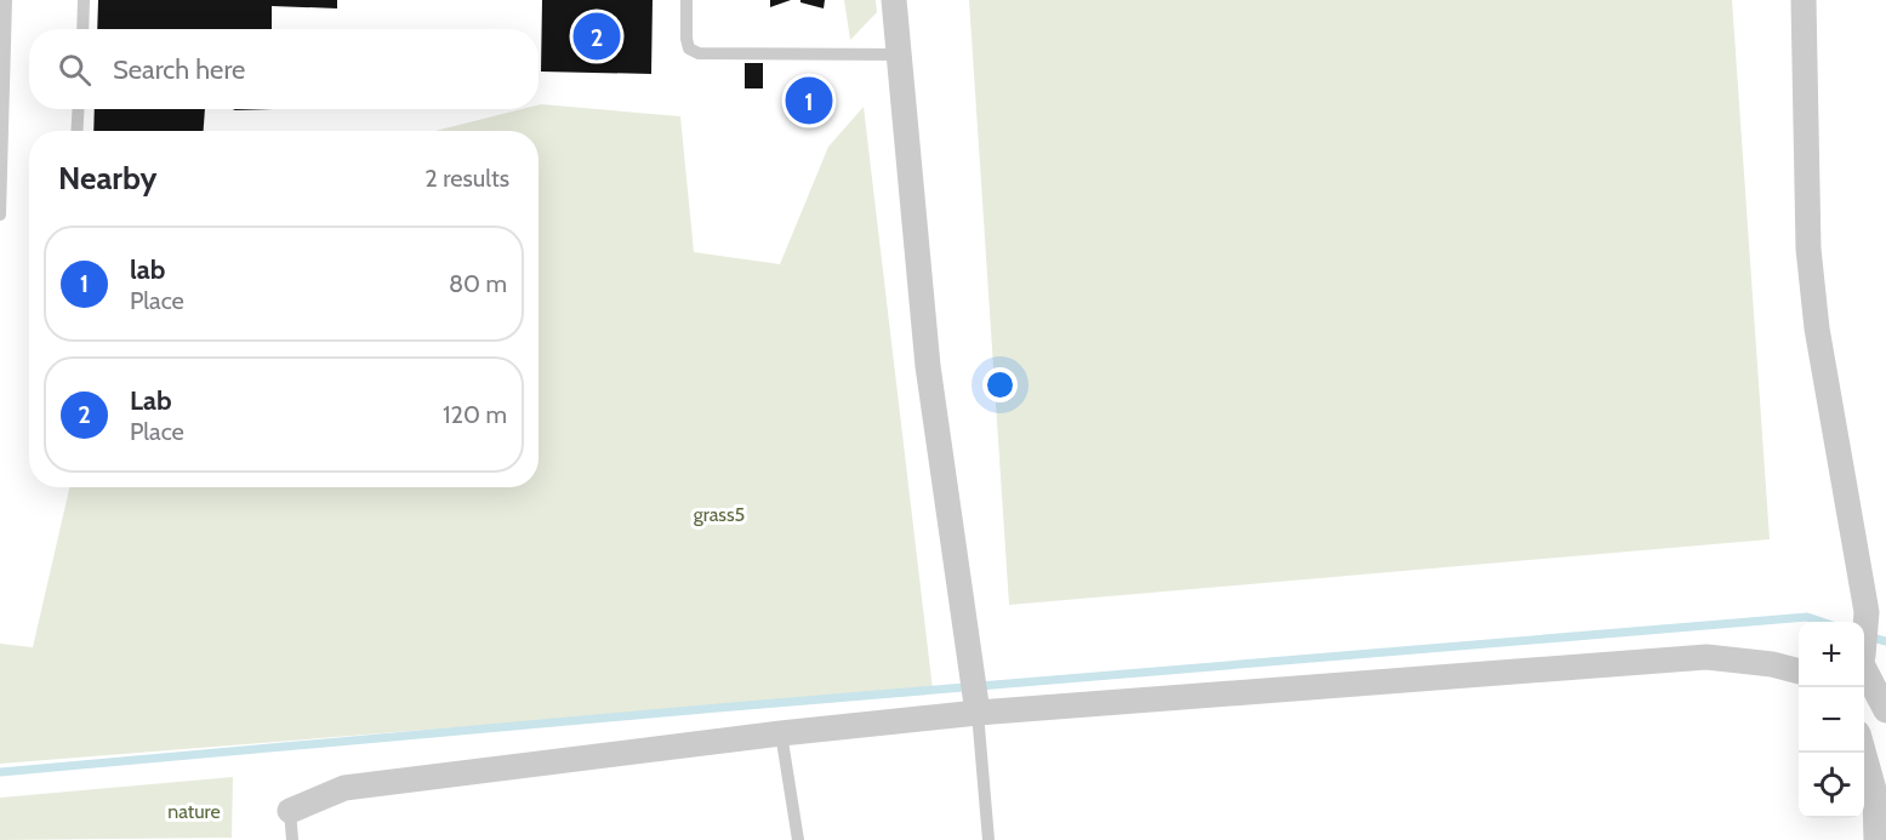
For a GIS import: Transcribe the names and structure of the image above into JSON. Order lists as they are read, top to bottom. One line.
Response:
{"parks":["grass5","nature"],"page":{"pins":["2","1"],"search":"Search here","heading":["Nearby","2 results"],"list":[{"mark":"1","name":"lab","note":"Place","value":"80 m"},{"mark":"2","name":"Lab","note":"Place","value":"120 m"}],"map_buttons":["+","−"]}}
